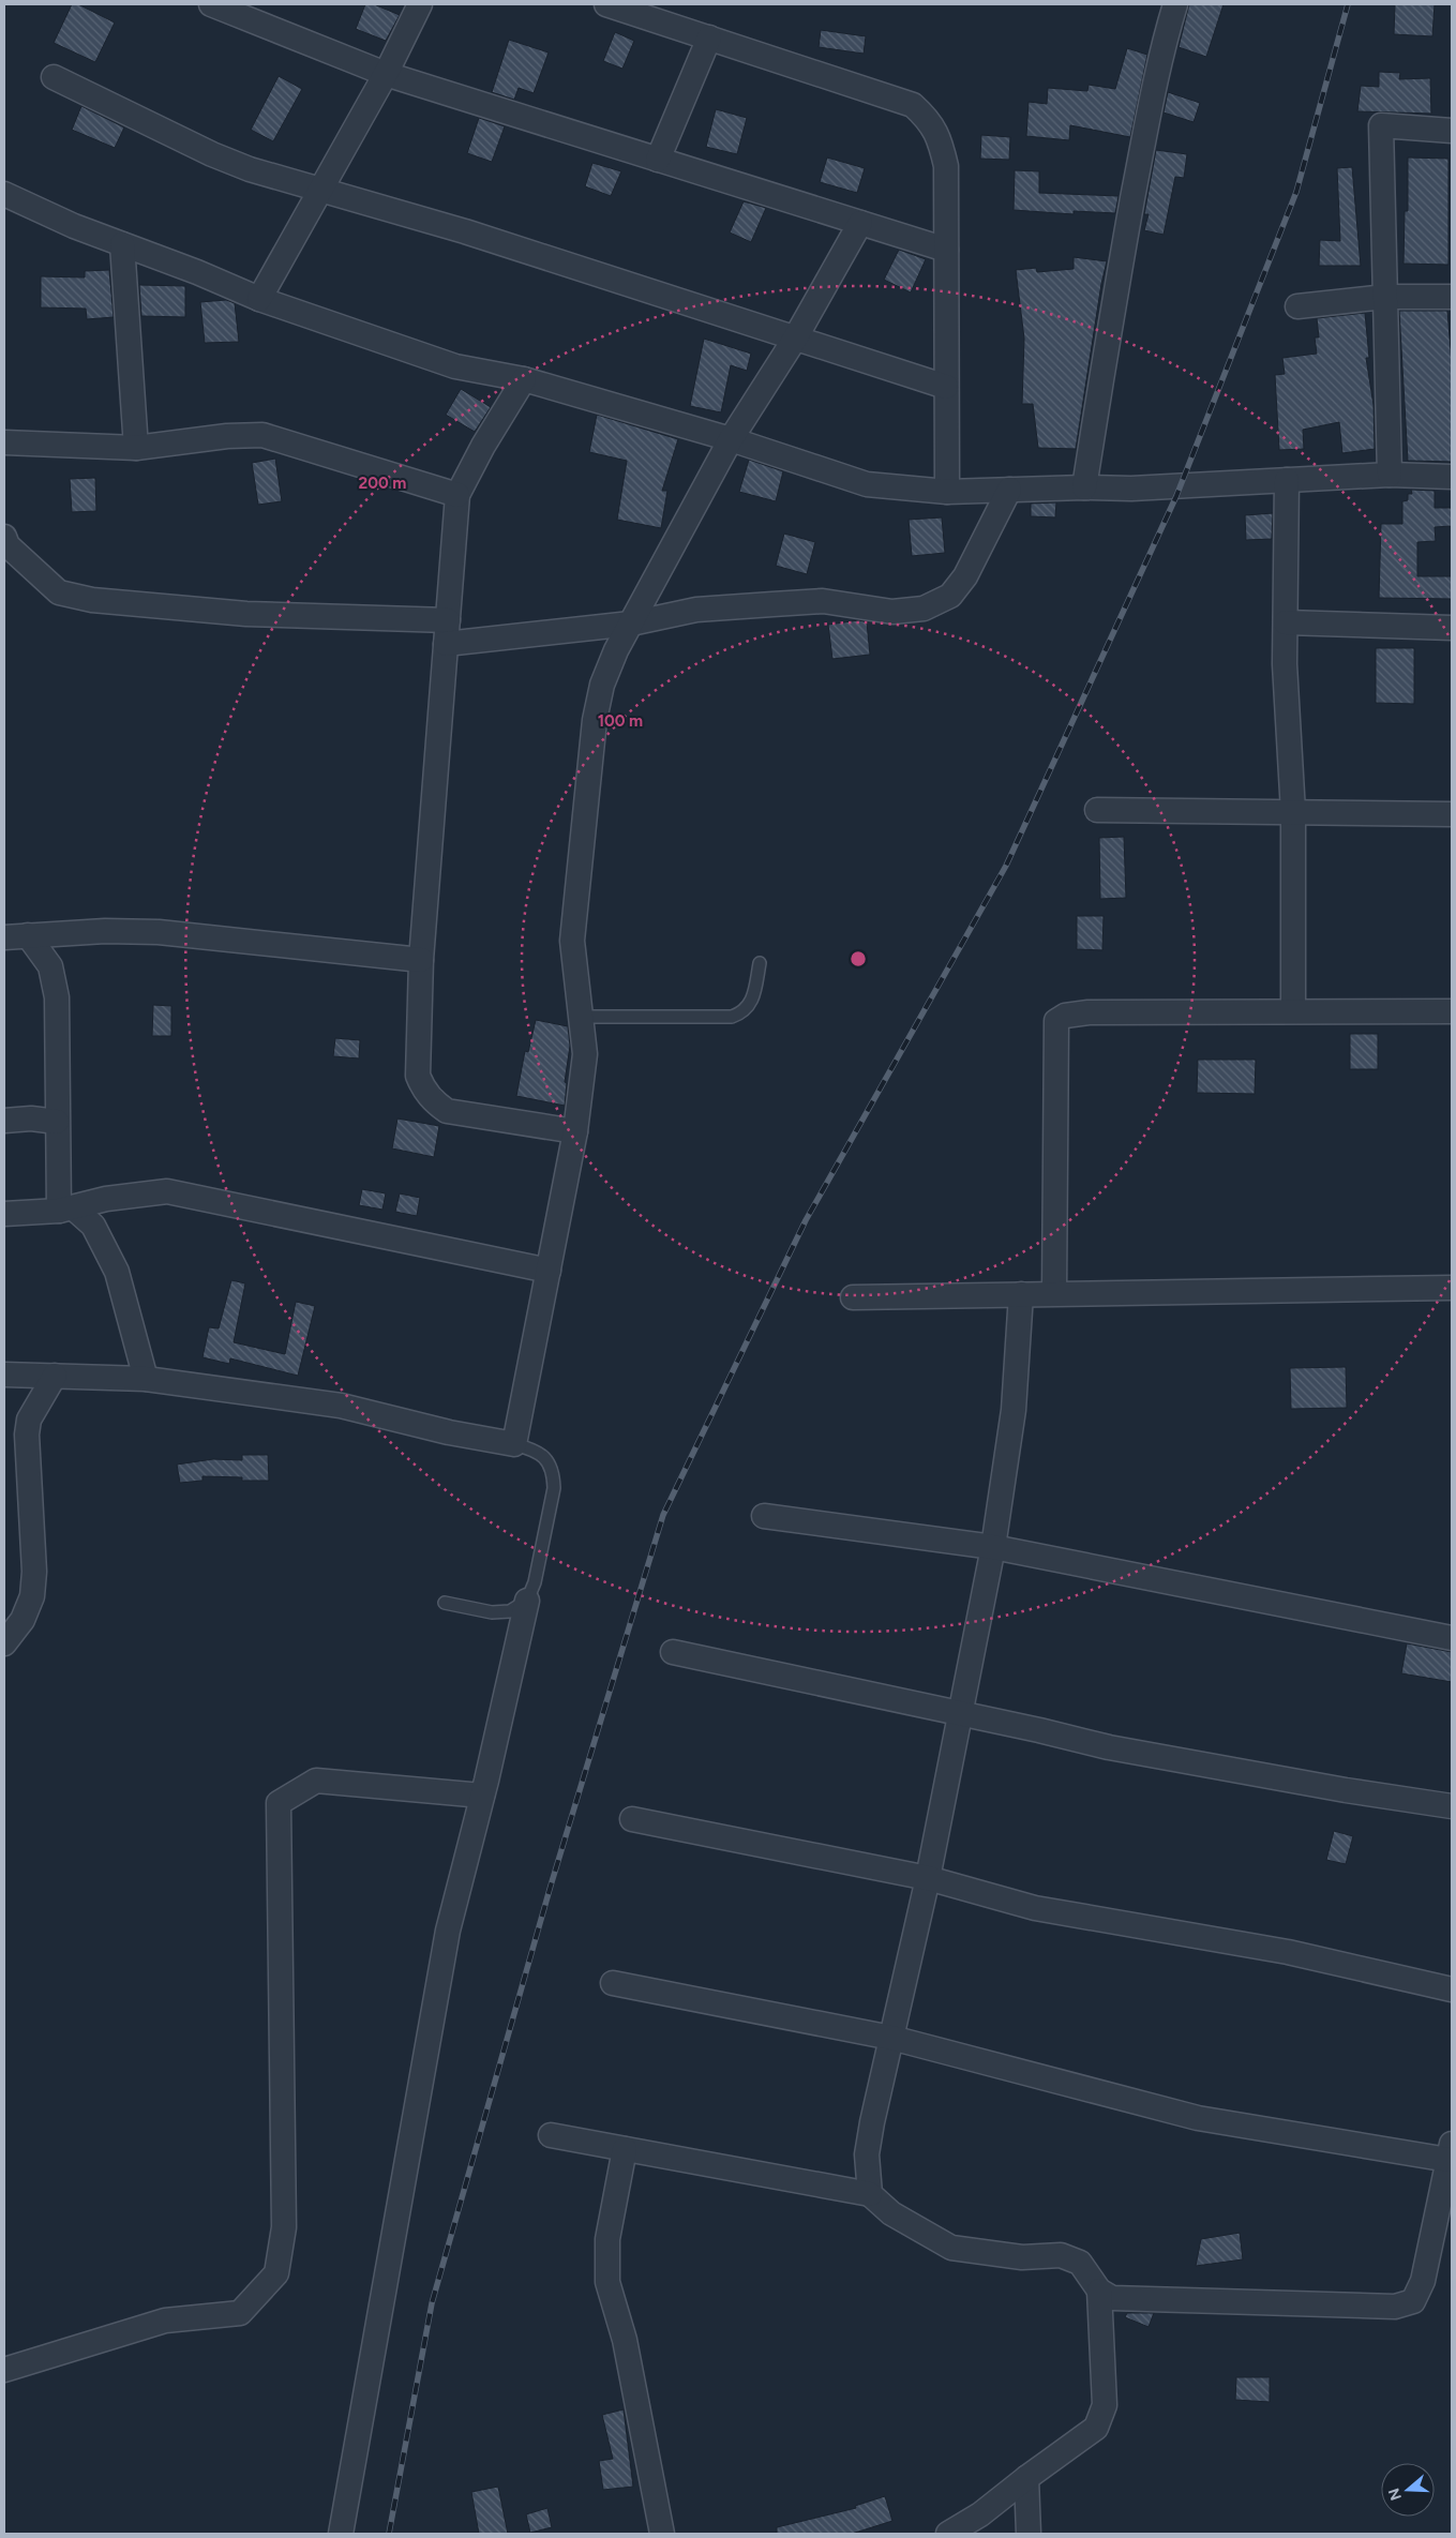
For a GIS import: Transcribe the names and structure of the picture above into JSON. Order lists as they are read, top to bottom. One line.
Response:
{"north":"left","rings":["200 m","100 m"]}
